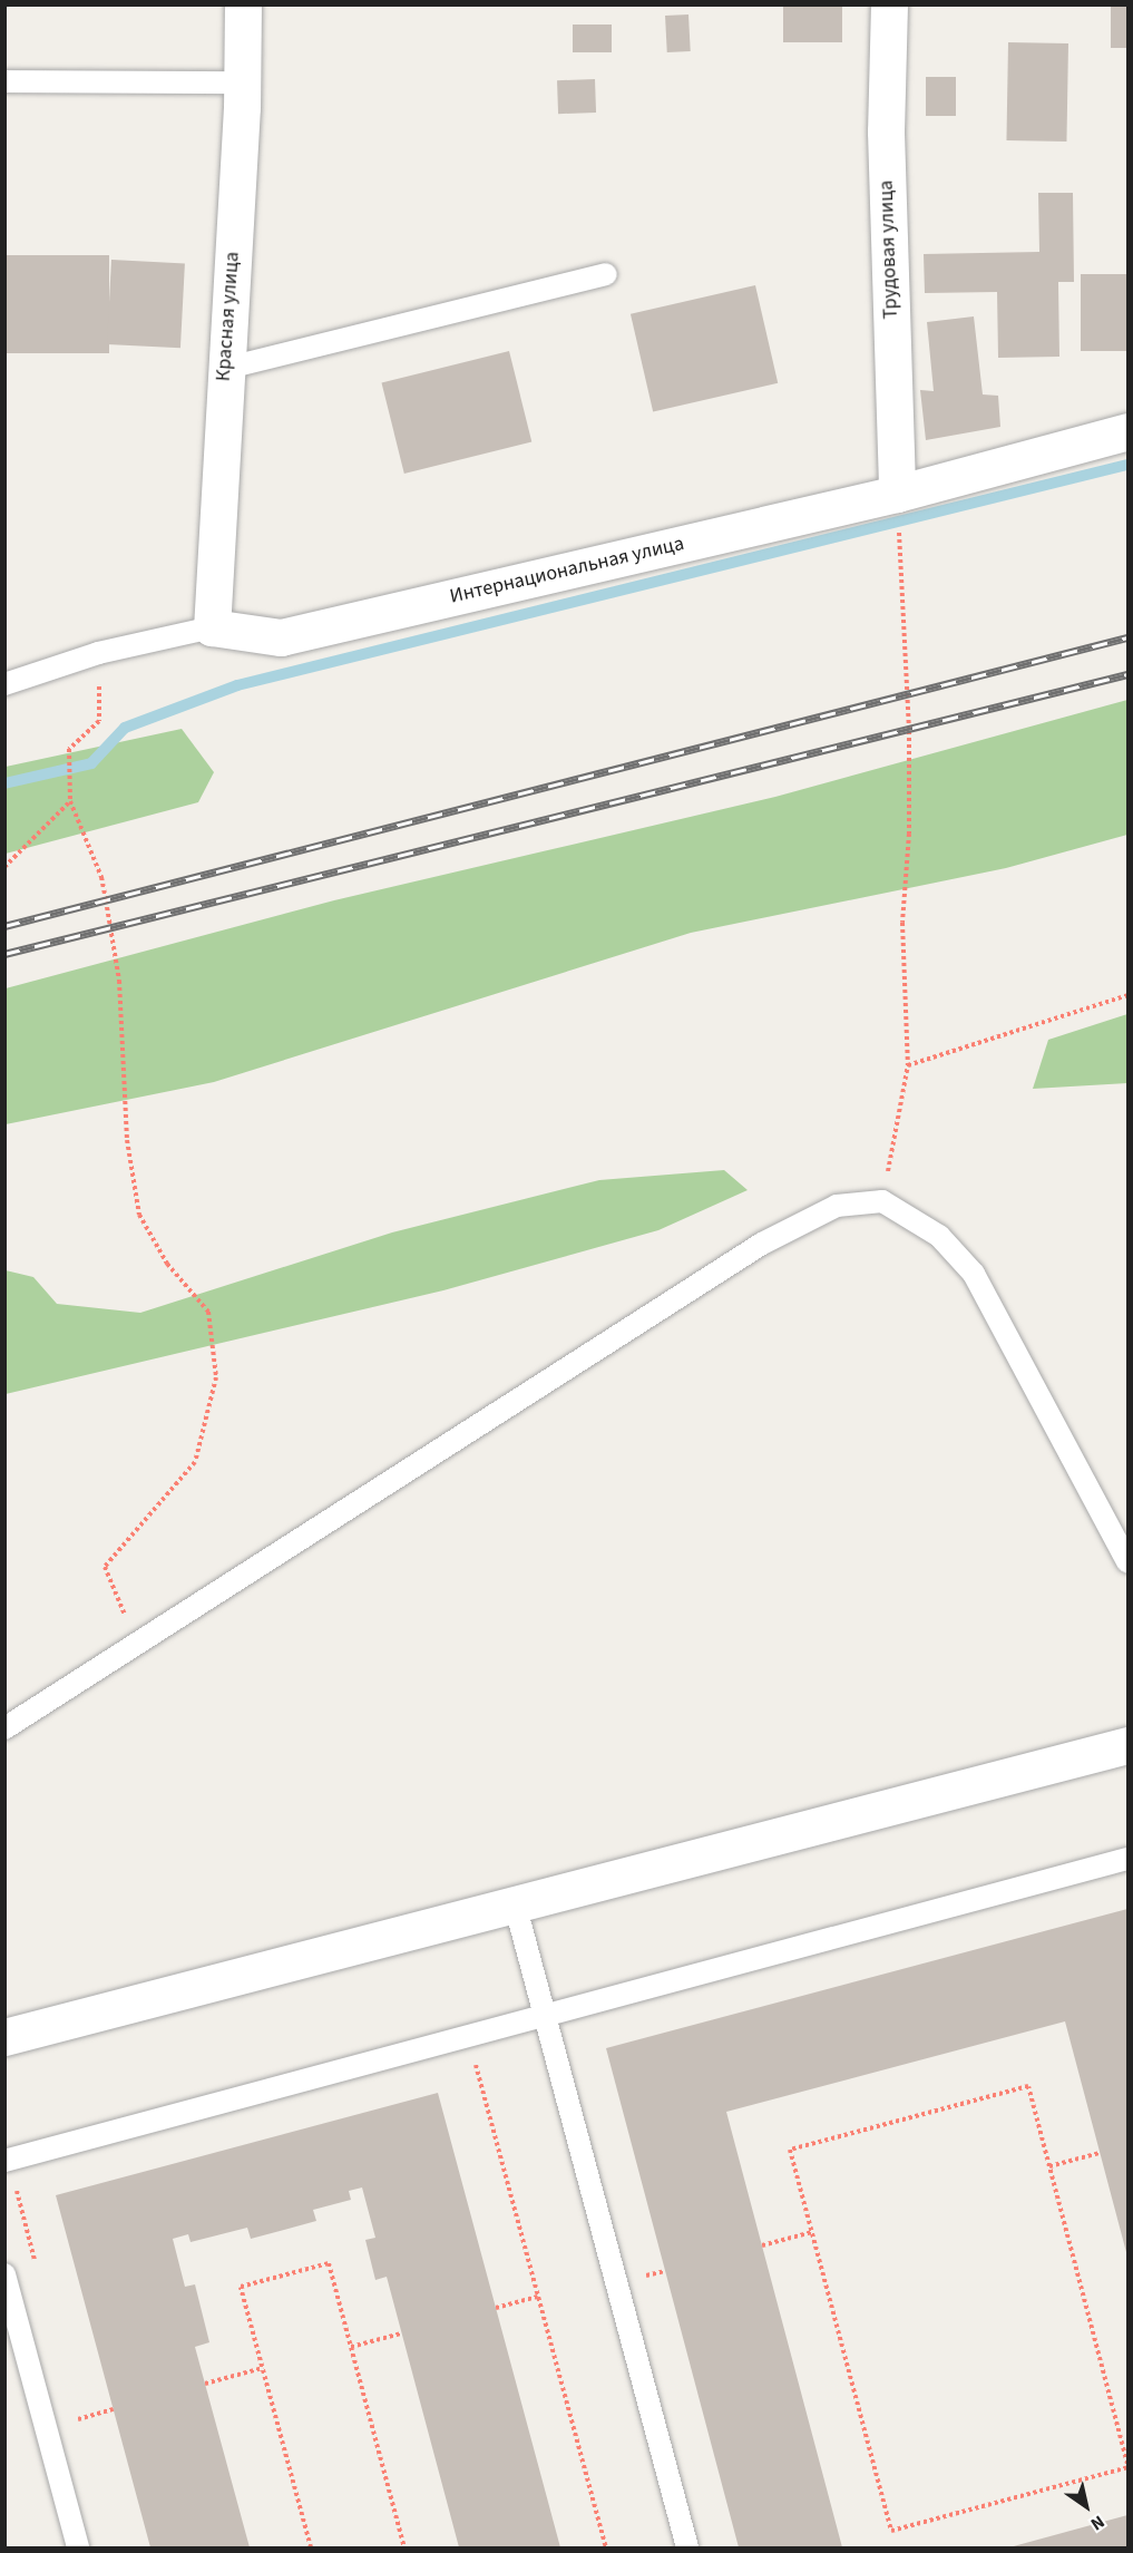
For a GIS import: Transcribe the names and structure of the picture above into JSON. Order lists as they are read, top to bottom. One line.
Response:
{"streets":{"street":["Трудовая улица","Красная улица","Интернациональная улица"]},"crossings":[["Трудовая улица","Интернациональная улица"],["Красная улица","Интернациональная улица"]],"north":"bottom right"}
